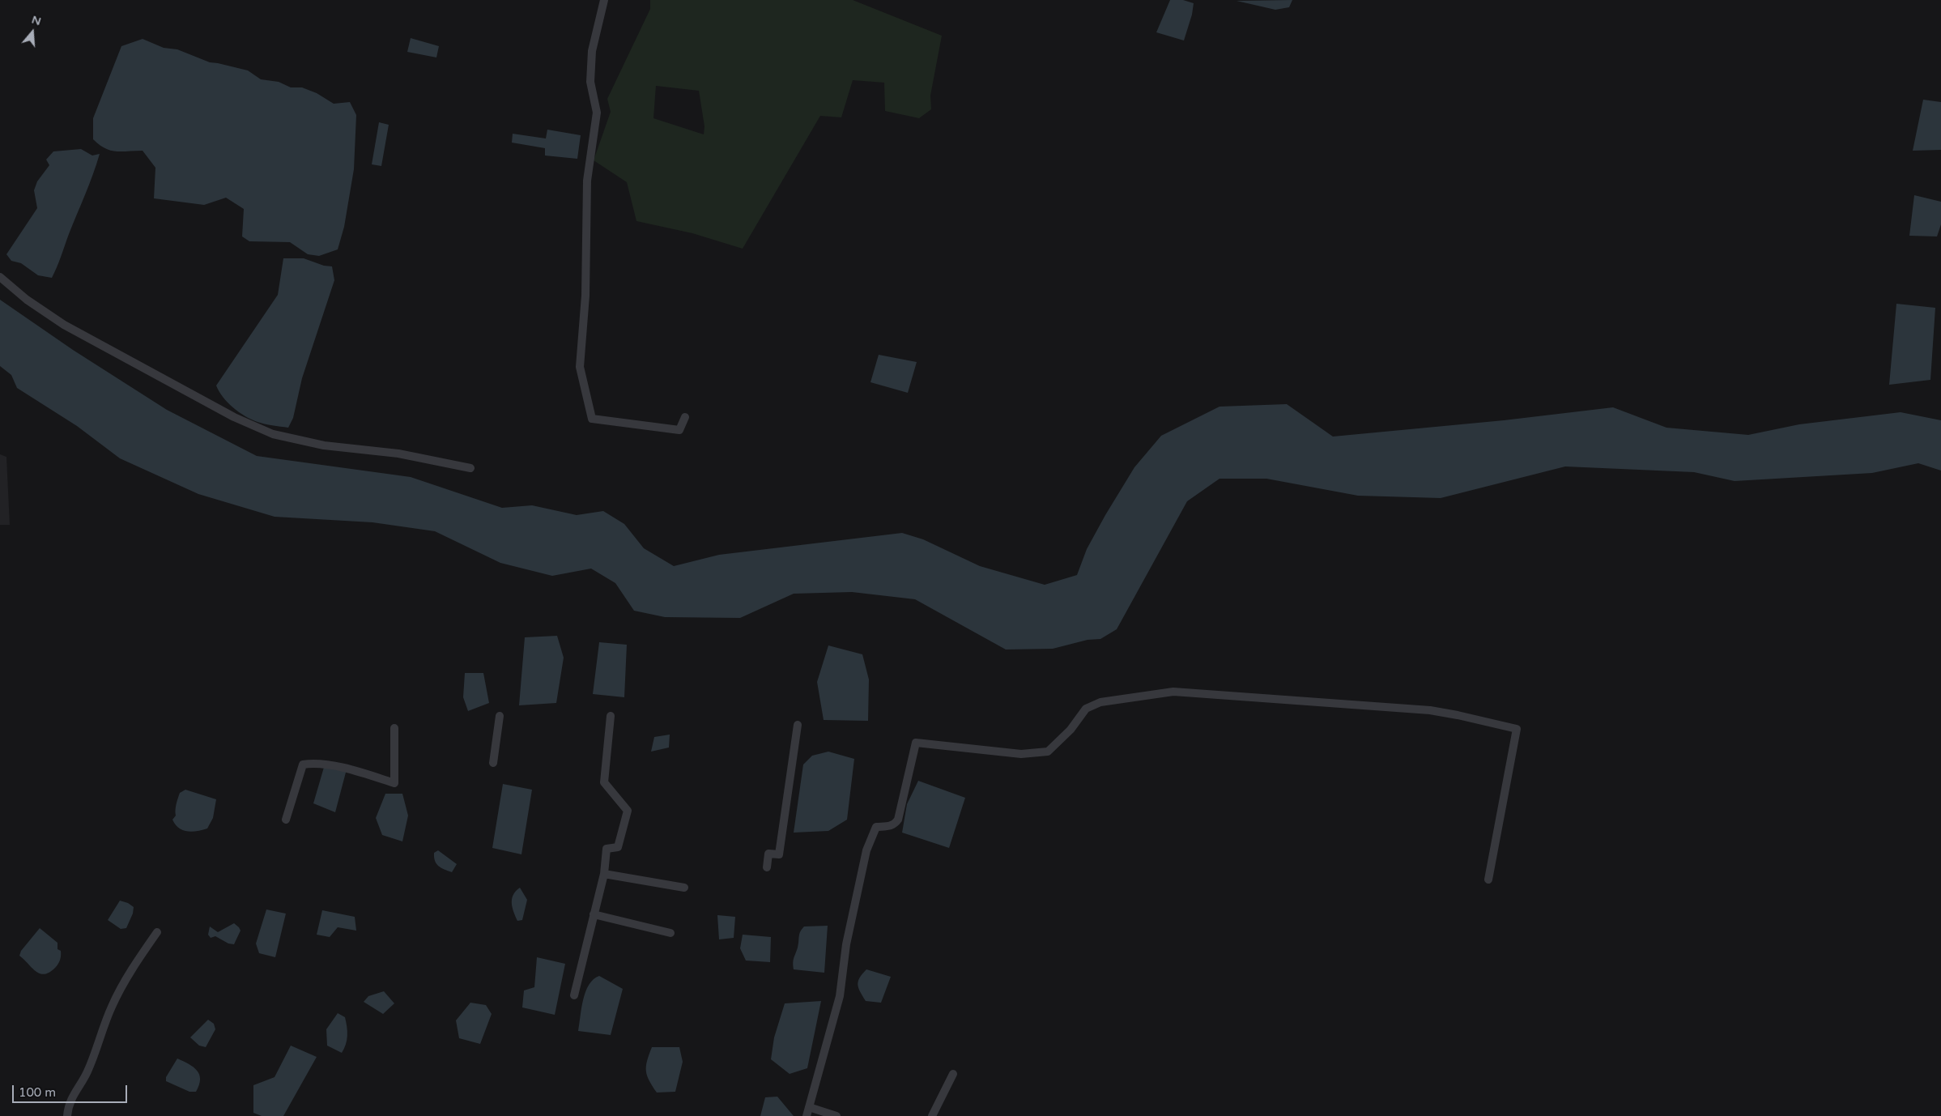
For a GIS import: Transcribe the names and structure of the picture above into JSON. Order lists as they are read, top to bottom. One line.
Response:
{"scale_bar":"100 m","north":"top"}
